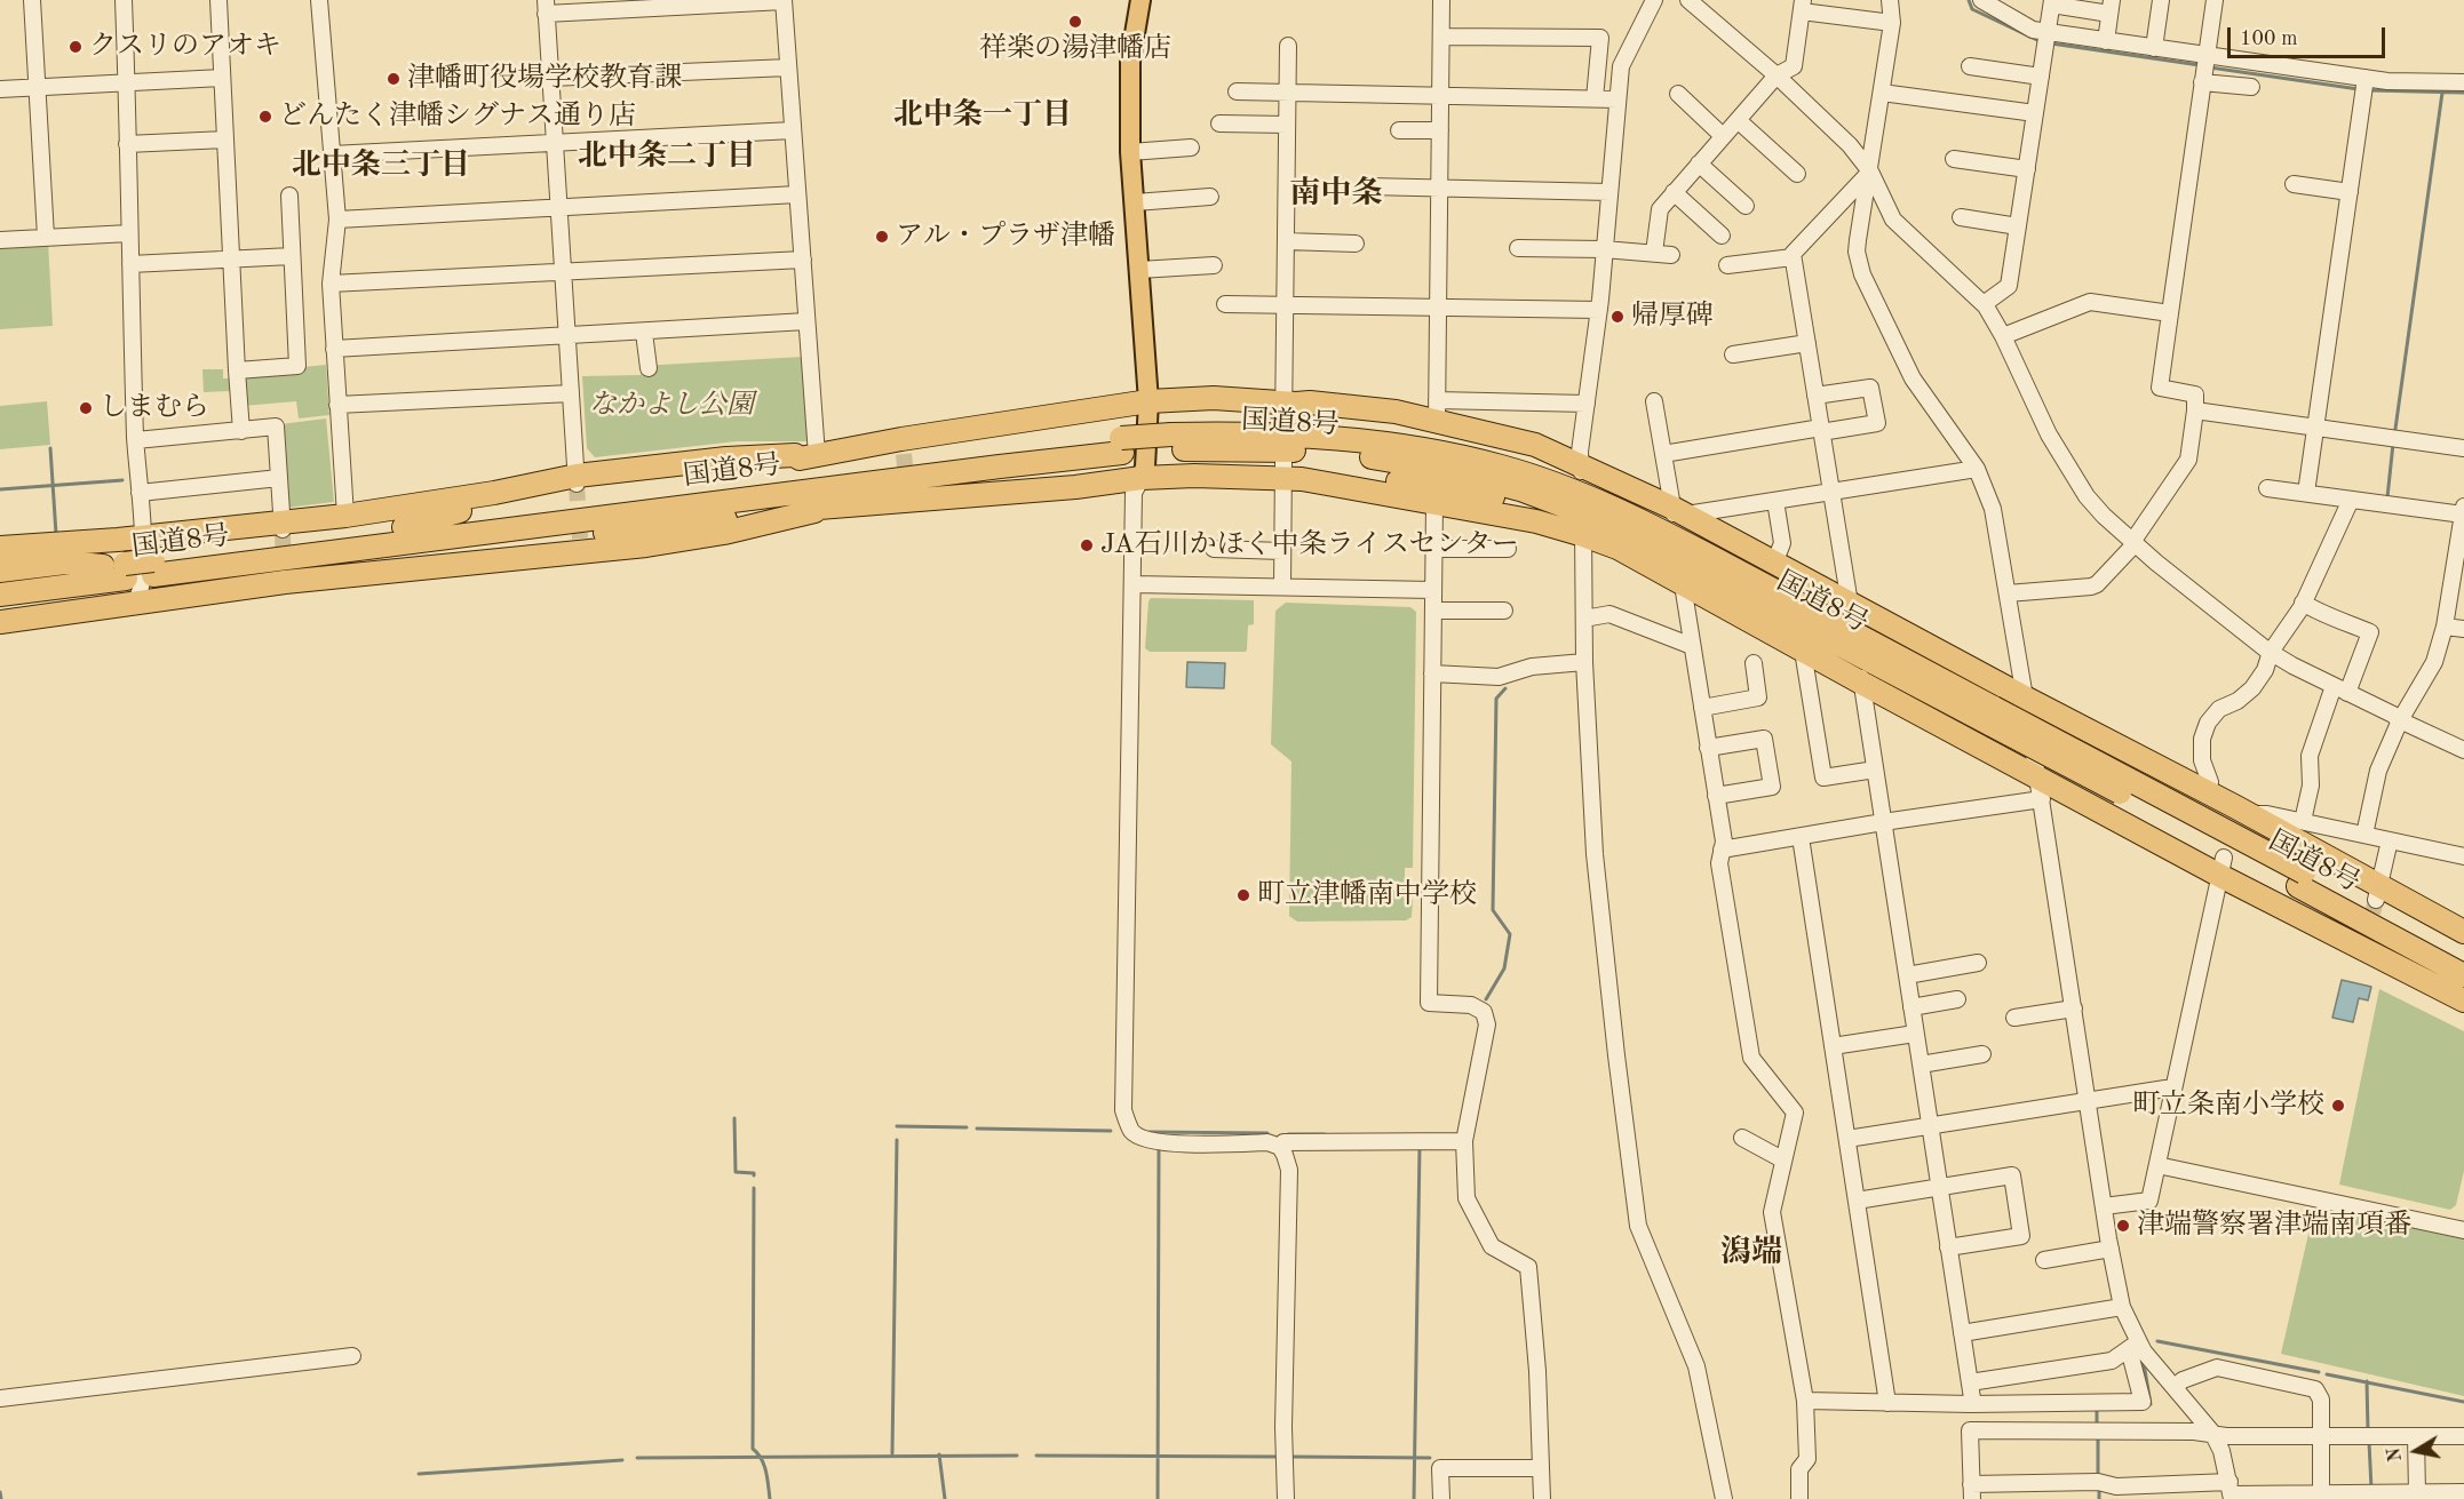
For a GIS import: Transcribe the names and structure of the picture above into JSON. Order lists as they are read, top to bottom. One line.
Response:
{"streets":{"highway":["国道8号"]},"districts":["北中条一丁目","北中条二丁目","北中条三丁目","南中条","潟端"],"parks":["なかよし公園"],"places":["祥楽の湯津幡店","クスリのアオキ","津幡町役場学校教育課","どんたく津幡シグナス通り店","アル・プラザ津幡","帰厚碑","しまむら","JA石川かほく中条ライスセンター","町立津幡南中学校","町立条南小学校","津端警察署津端南項番"],"scale_bar":"100 m","north":"left"}
